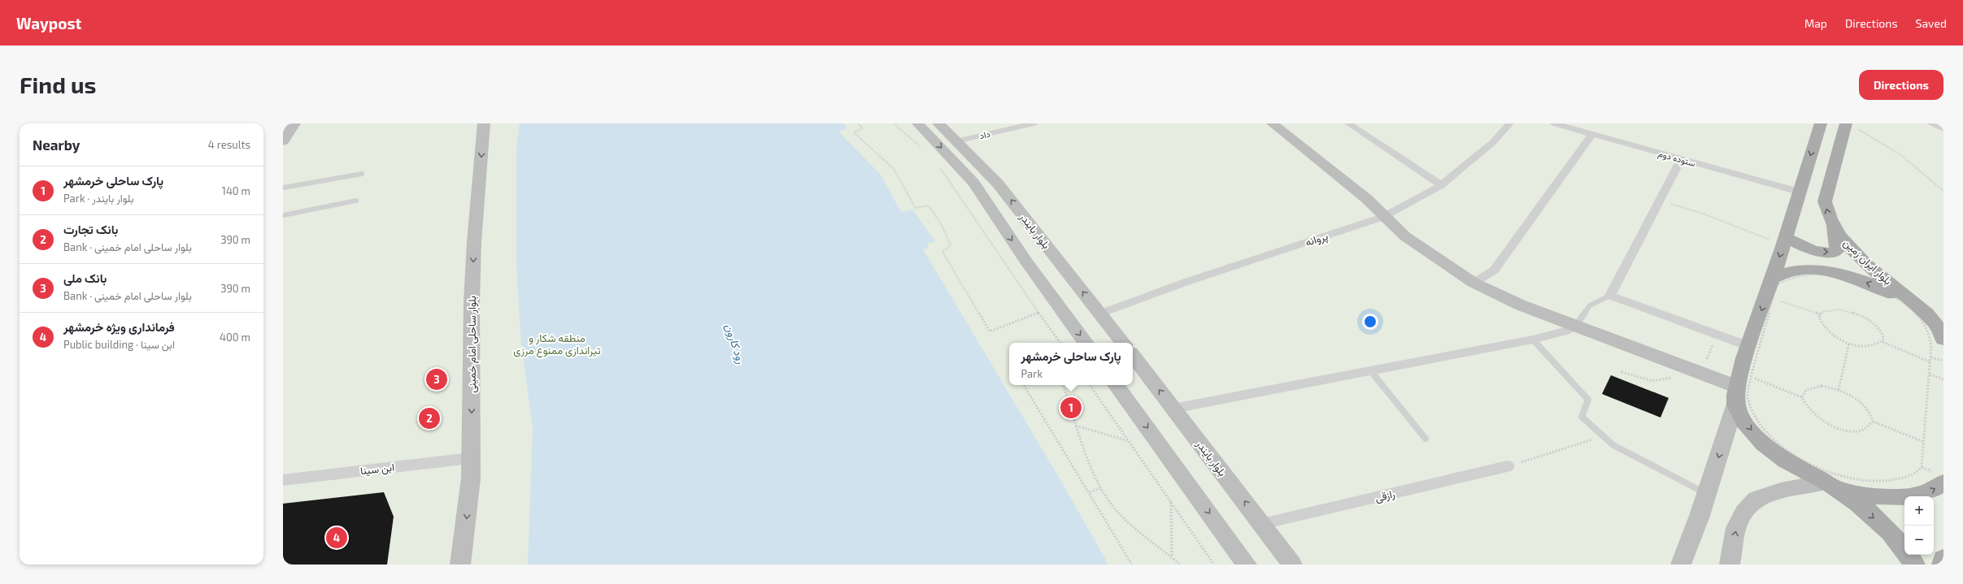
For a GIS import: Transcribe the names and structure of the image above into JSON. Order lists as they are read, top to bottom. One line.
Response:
{"streets":{"main road":["بلوار ایران زمین"],"street":["داد","ستوده دوم","بلوار بایندر","پروانه","بلوار ساحلی امام خمینی","ابن سینا","رازقی"]},"crossings":[["داد","بلوار بایندر"],["بلوار بایندر","پروانه"],["بلوار بایندر","رازقی"],["بلوار ساحلی امام خمینی","ابن سینا"]],"one_way":["بلوار ساحلی امام خمینی"],"water":["رود کارون"],"parks":["منطقه شکار و تیراندازی ممنوع مرزی"],"page":{"header":"Waypost","nav":["Map","Directions","Saved"],"buttons":"Directions","title":"Find us","heading":["Nearby","4 results"],"list":[{"mark":"1","name":"پارک ساحلی خرمشهر","note":"Park · بلوار بایندر","value":"140 m"},{"mark":"2","name":"بانک تجارت","note":"Bank · بلوار ساحلی امام خمینی","value":"390 m"},{"mark":"3","name":"بانک ملی","note":"Bank · بلوار ساحلی امام خمینی","value":"390 m"},{"mark":"4","name":"فرمانداری ویژه خرمشهر","note":"Public building · ابن سینا","value":"400 m"}],"popup":["پارک ساحلی خرمشهر","Park"],"pins":["3","1","2","4"],"map_buttons":["+","−"]}}
